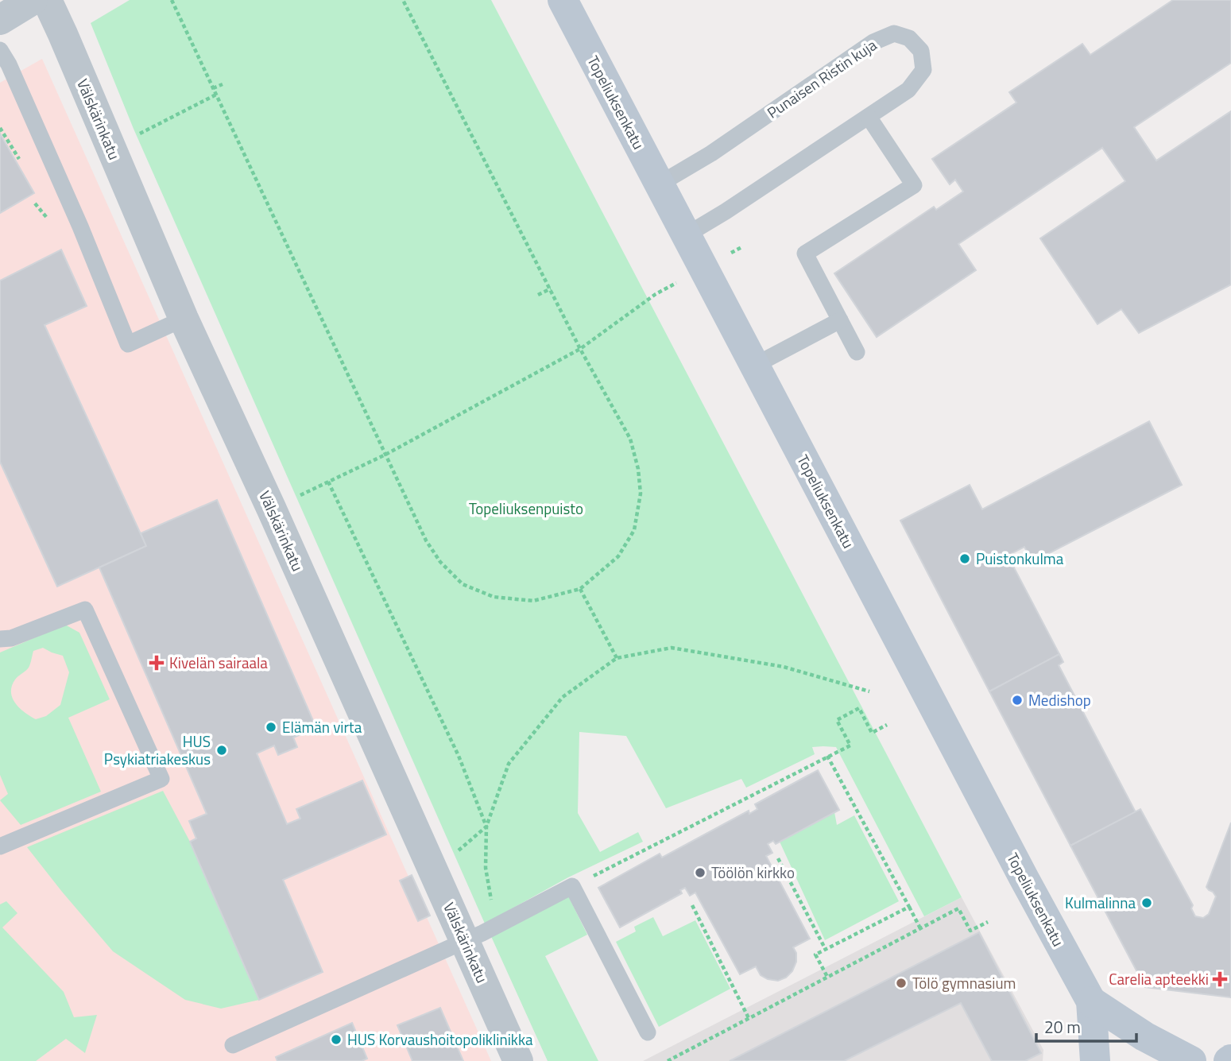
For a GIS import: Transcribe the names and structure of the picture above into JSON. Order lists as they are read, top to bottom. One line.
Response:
{"streets":{"main road":["Topeliuksenkatu"],"street":["Välskärinkatu"],"lane":["Punaisen Ristin kuja"]},"crossings":[["Punaisen Ristin kuja","Topeliuksenkatu"]],"parks":["Topeliuksenpuisto"],"places":{"other":["Puistonkulma","Medishop","Elämän virta","HUS Psykiatriakeskus","Töölön kirkko","Kulmalinna","Tölö gymnasium","HUS Korvaushoitopoliklinikka"],"health":["Kivelän sairaala","Carelia apteekki"]},"scale_bar":"20 m"}
